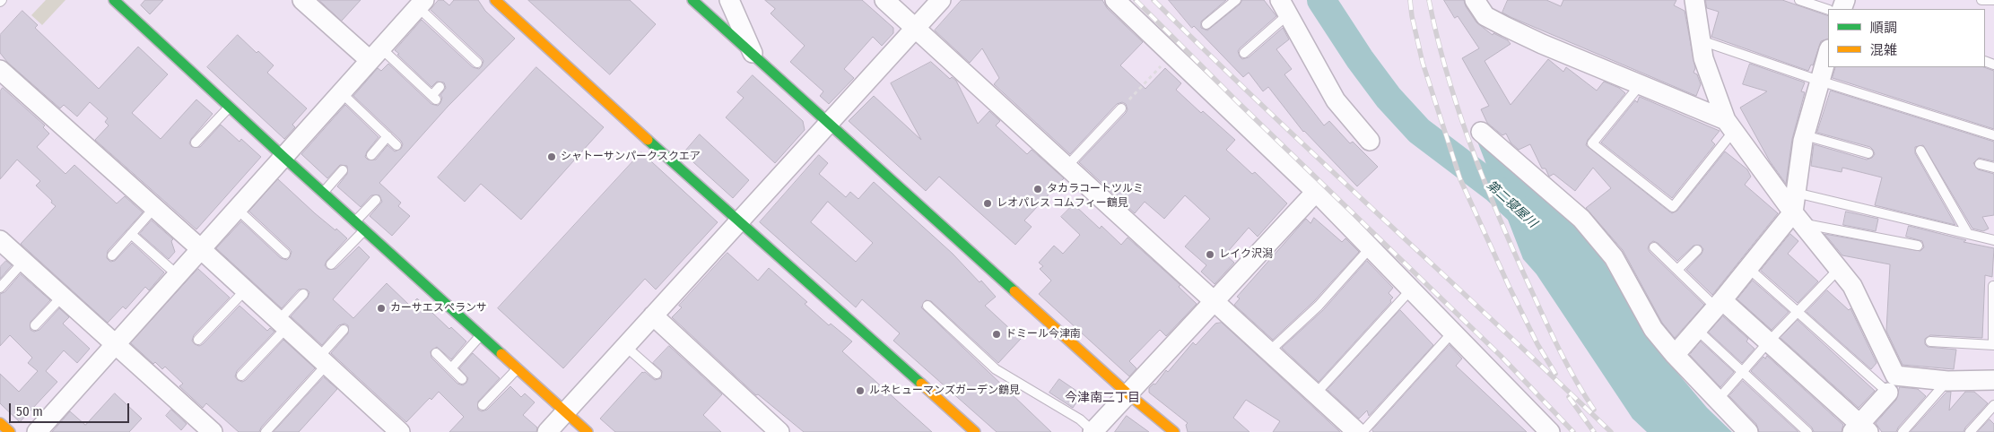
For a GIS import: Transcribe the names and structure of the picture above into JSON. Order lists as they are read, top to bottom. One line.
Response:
{"districts":["今津南二丁目"],"water":["第二寝屋川"],"places":["シャトーサンパークスクエア","タカラコートツルミ","レオパレス コムフィー鶴見","レイク沢潟","カーサエスペランサ","ドミール今津南","ルネヒューマンズガーデン鶴見"],"legend":["順調","混雑"],"scale_bar":"50 m"}
